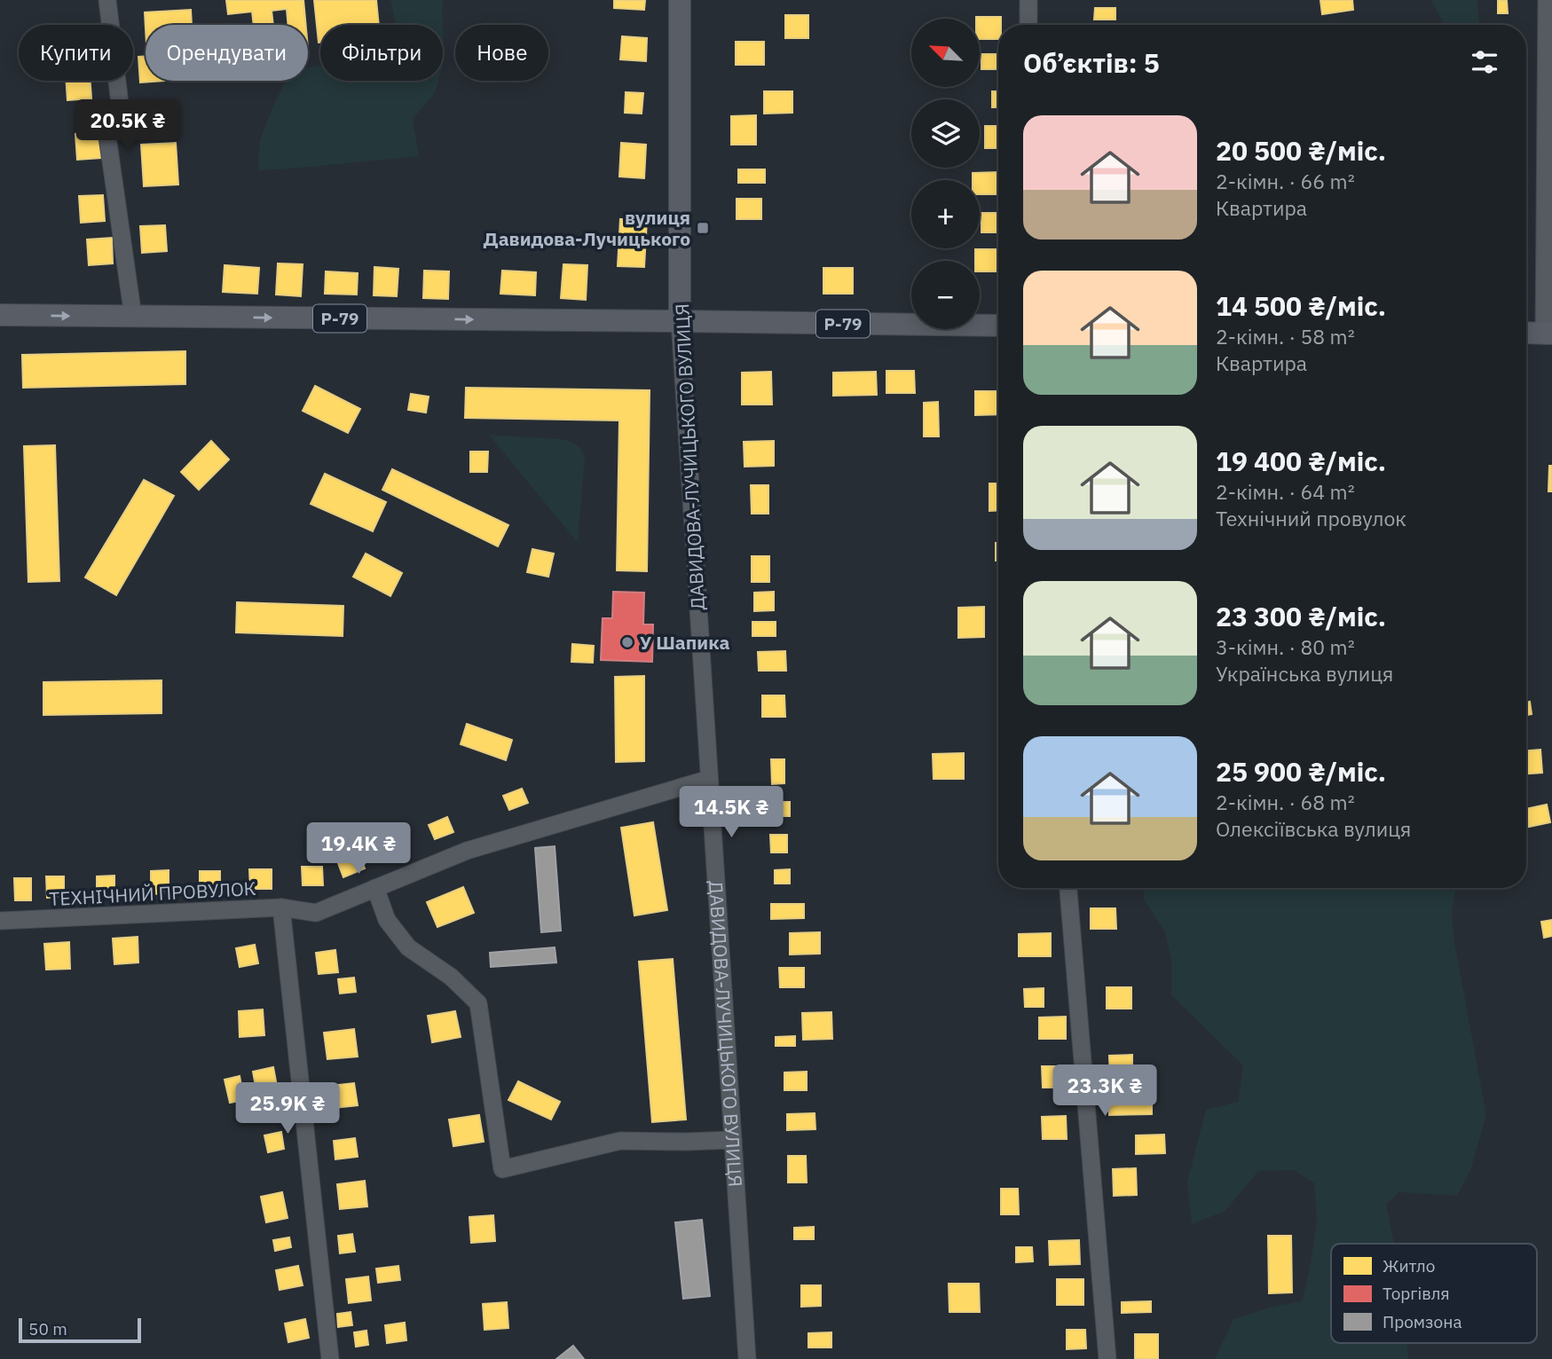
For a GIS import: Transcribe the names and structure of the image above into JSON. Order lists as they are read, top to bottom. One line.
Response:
{"streets":{"main road":["Р-79","ДАВИДОВА-ЛУЧИЦЬКОГО ВУЛИЦЯ"],"street":["ТЕХНІЧНИЙ ПРОВУЛОК"]},"crossings":[["Р-79","ДАВИДОВА-ЛУЧИЦЬКОГО ВУЛИЦЯ"],["ДАВИДОВА-ЛУЧИЦЬКОГО ВУЛИЦЯ","ТЕХНІЧНИЙ ПРОВУЛОК"]],"places":{"transit":["вулиця Давидова-Лучицького"],"other":["У Шапика"]},"legend":["Житло","Торгівля","Промзона"],"scale_bar":"50 m","north":"top left","page":{"map_buttons":["+","−"],"chip":["Купити","Орендувати","Фільтри","Нове"],"heading":"Об’єктів: 5","price":["20.5K ₴","14.5K ₴","19.4K ₴","23.3K ₴","25.9K ₴"],"list":[{"name":"20 500 ₴/міс.","note":"2-кімн. · 66 m² · Квартира"},{"name":"14 500 ₴/міс.","note":"2-кімн. · 58 m² · Квартира"},{"name":"19 400 ₴/міс.","note":"2-кімн. · 64 m² · Технічний провулок"},{"name":"23 300 ₴/міс.","note":"3-кімн. · 80 m² · Українська вулиця"},{"name":"25 900 ₴/міс.","note":"2-кімн. · 68 m² · Олексіївська вулиця"}],"scale":"50 m"}}
